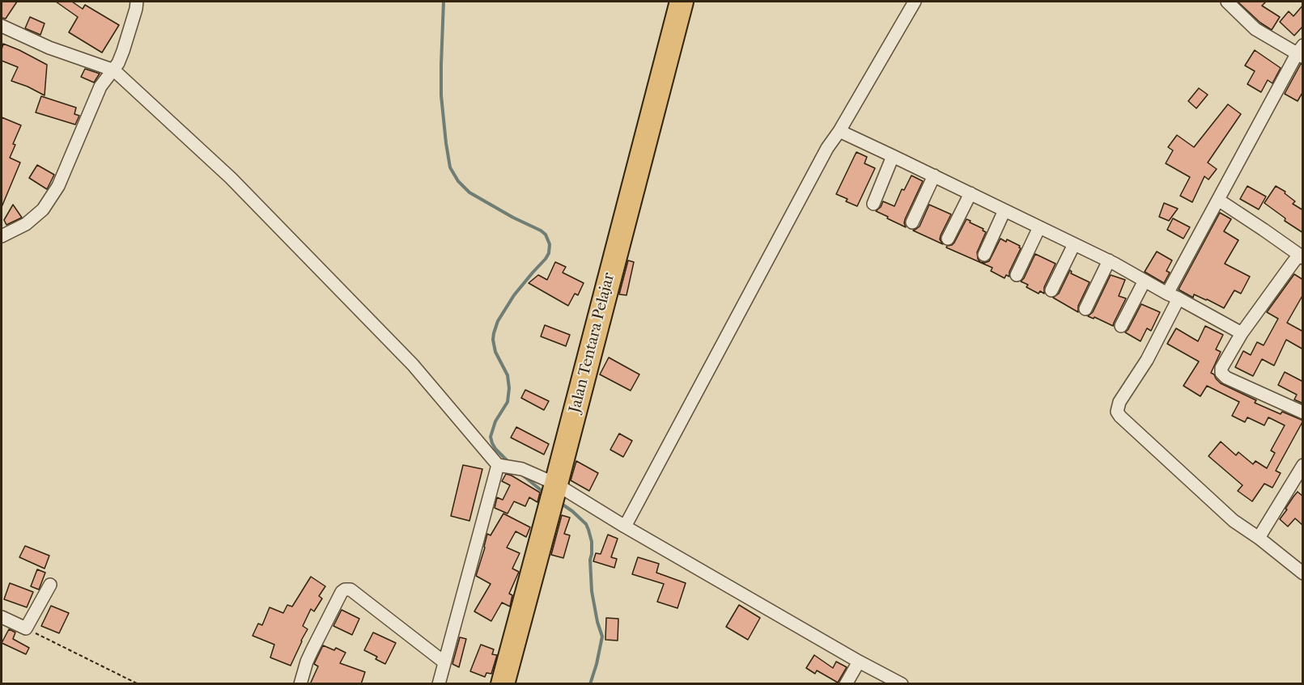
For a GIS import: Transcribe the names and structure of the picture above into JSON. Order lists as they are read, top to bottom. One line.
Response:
{"streets":{"highway":["Jalan Tentara Pelajar"]}}
